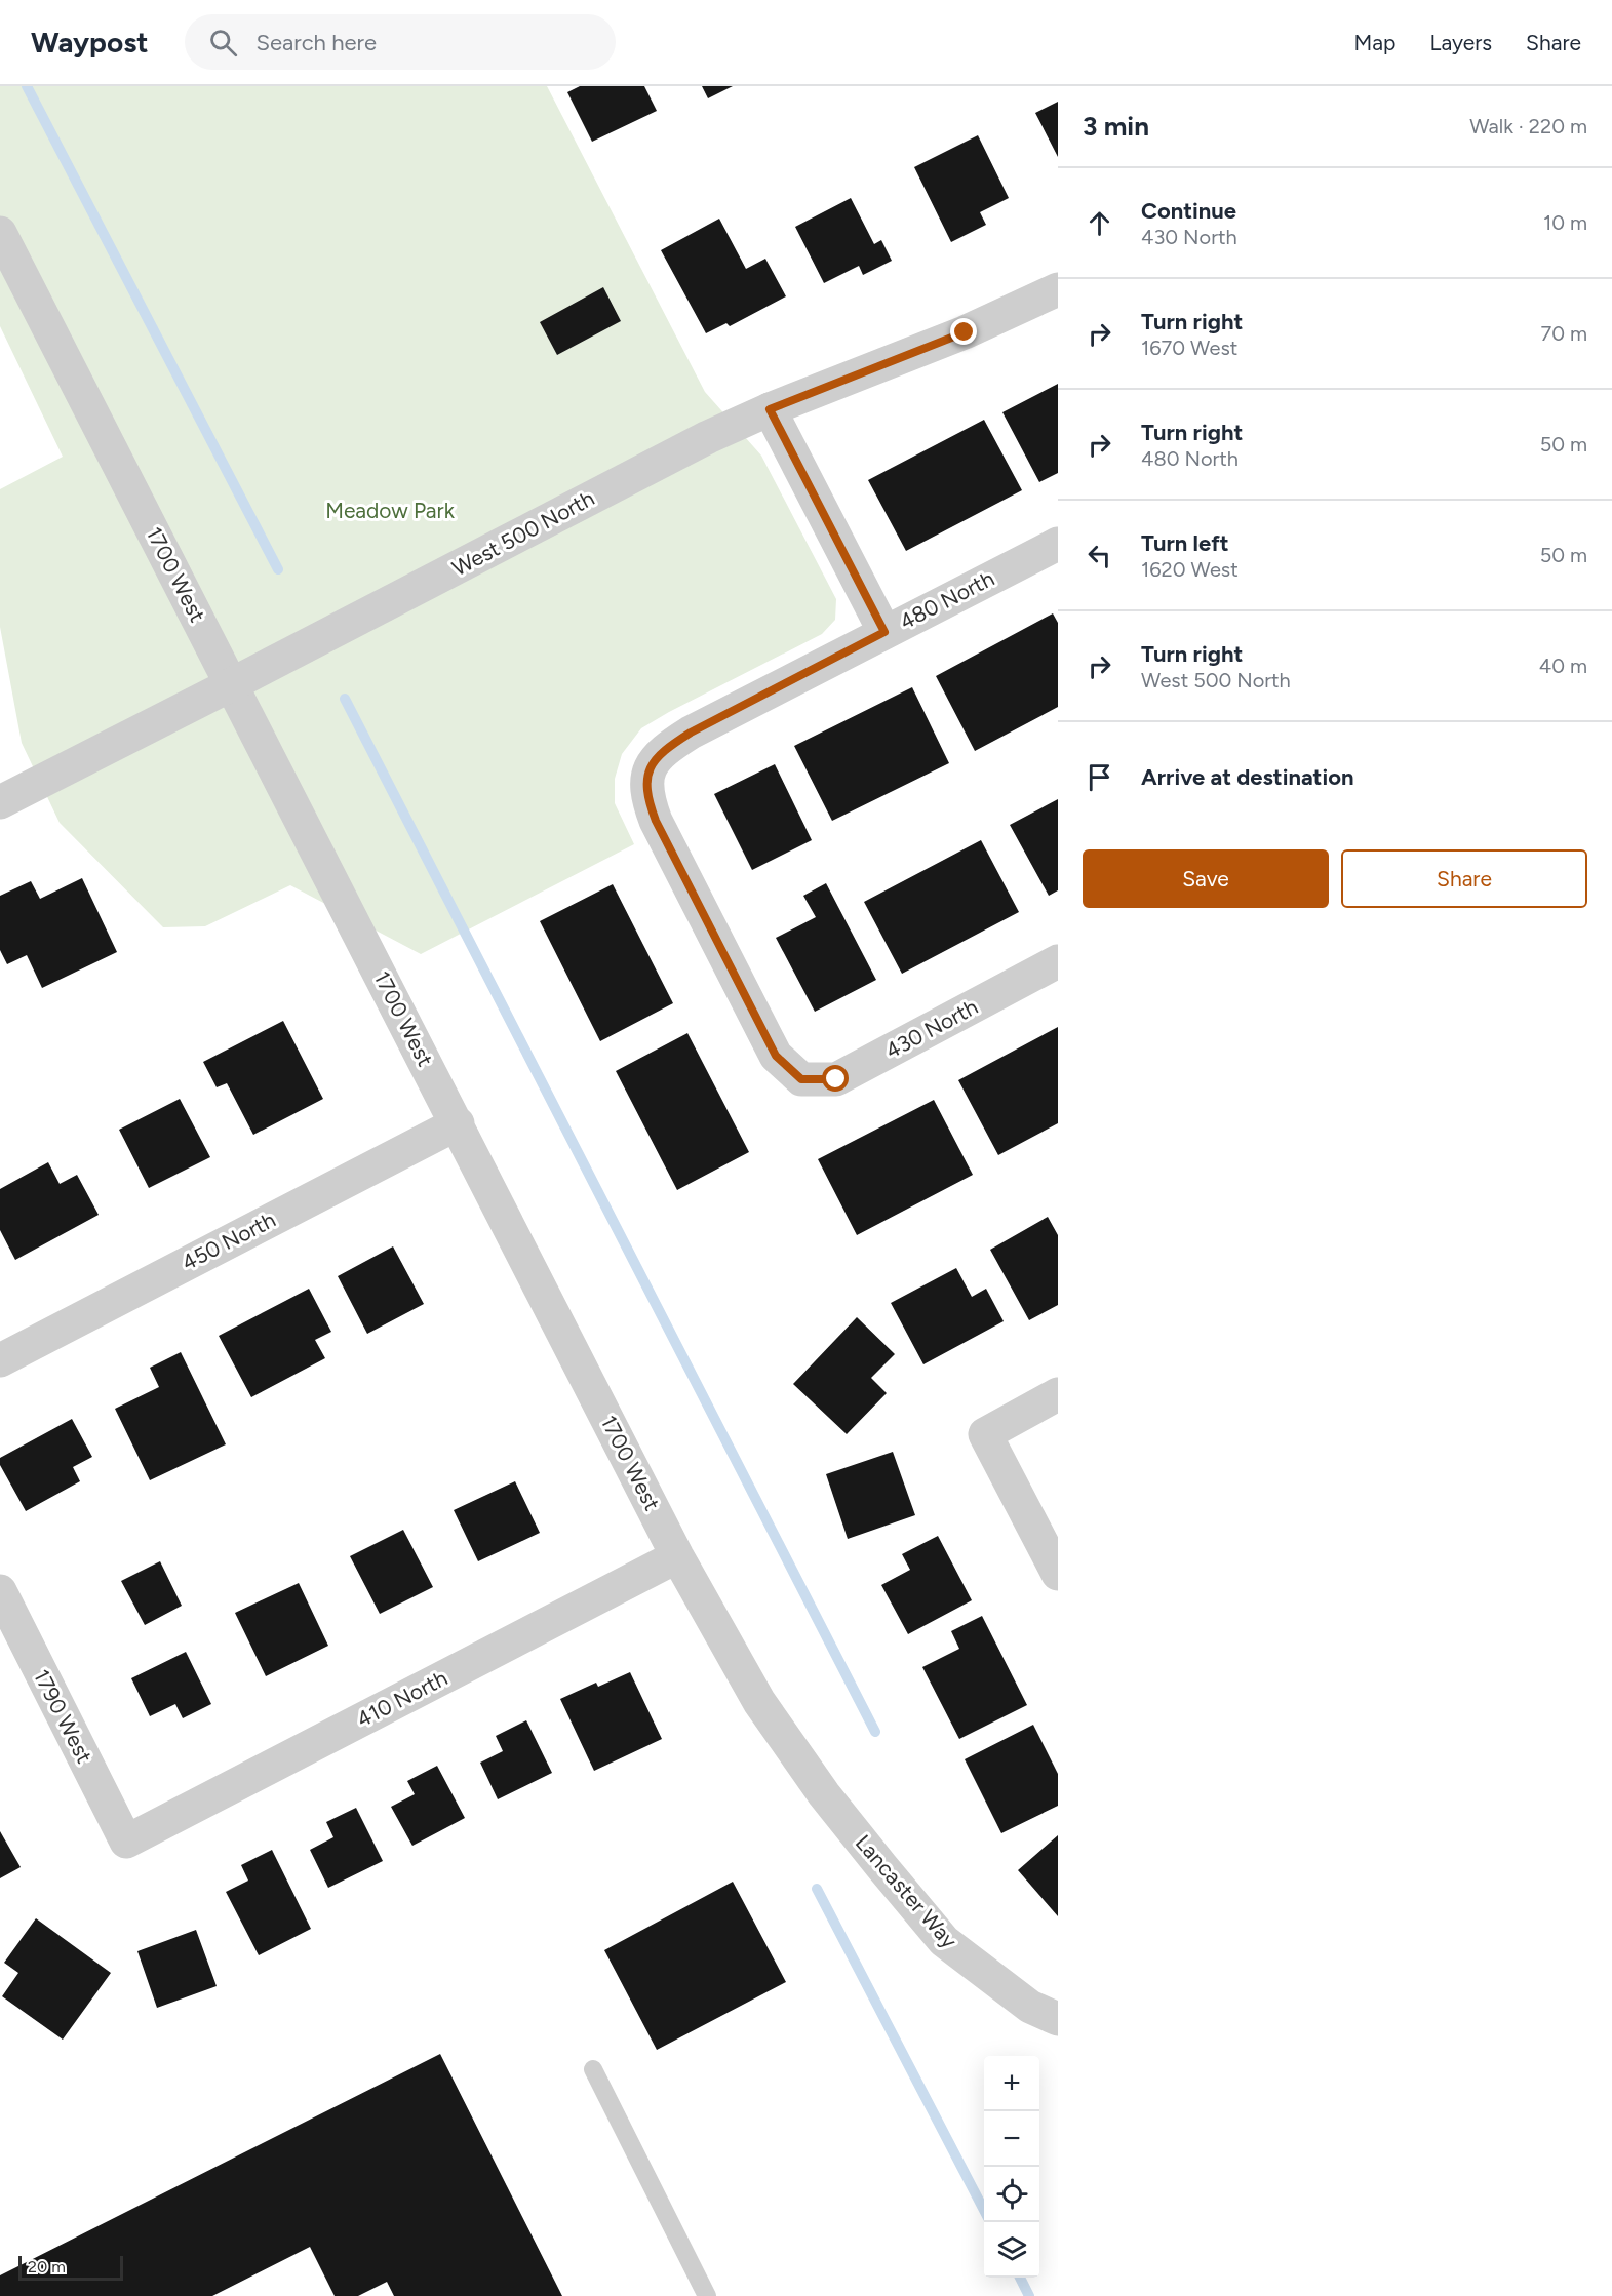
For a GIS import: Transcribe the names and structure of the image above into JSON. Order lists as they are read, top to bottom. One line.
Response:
{"streets":{"street":["West 500 North","1700 West","480 North","430 North","450 North","410 North","1790 West","Lancaster Way"]},"crossings":[["West 500 North","1700 West"],["1700 West","450 North"],["1700 West","410 North"],["1700 West","Lancaster Way"],["480 North","430 North"],["410 North","1790 West"]],"parks":["Meadow Park"],"scale_bar":"20 m","page":{"header":"Waypost","search":"Search here","nav":["Map","Layers","Share"],"heading":["3 min","Walk · 220 m"],"list":[["Continue","430 North","10 m"],["Turn right","1670 West","70 m"],["Turn right","480 North","50 m"],["Turn left","1620 West","50 m"],["Turn right","West 500 North","40 m"],"Arrive at destination"],"buttons":["Save","Share"],"map_buttons":["+","−"],"scale":"20 m"}}
